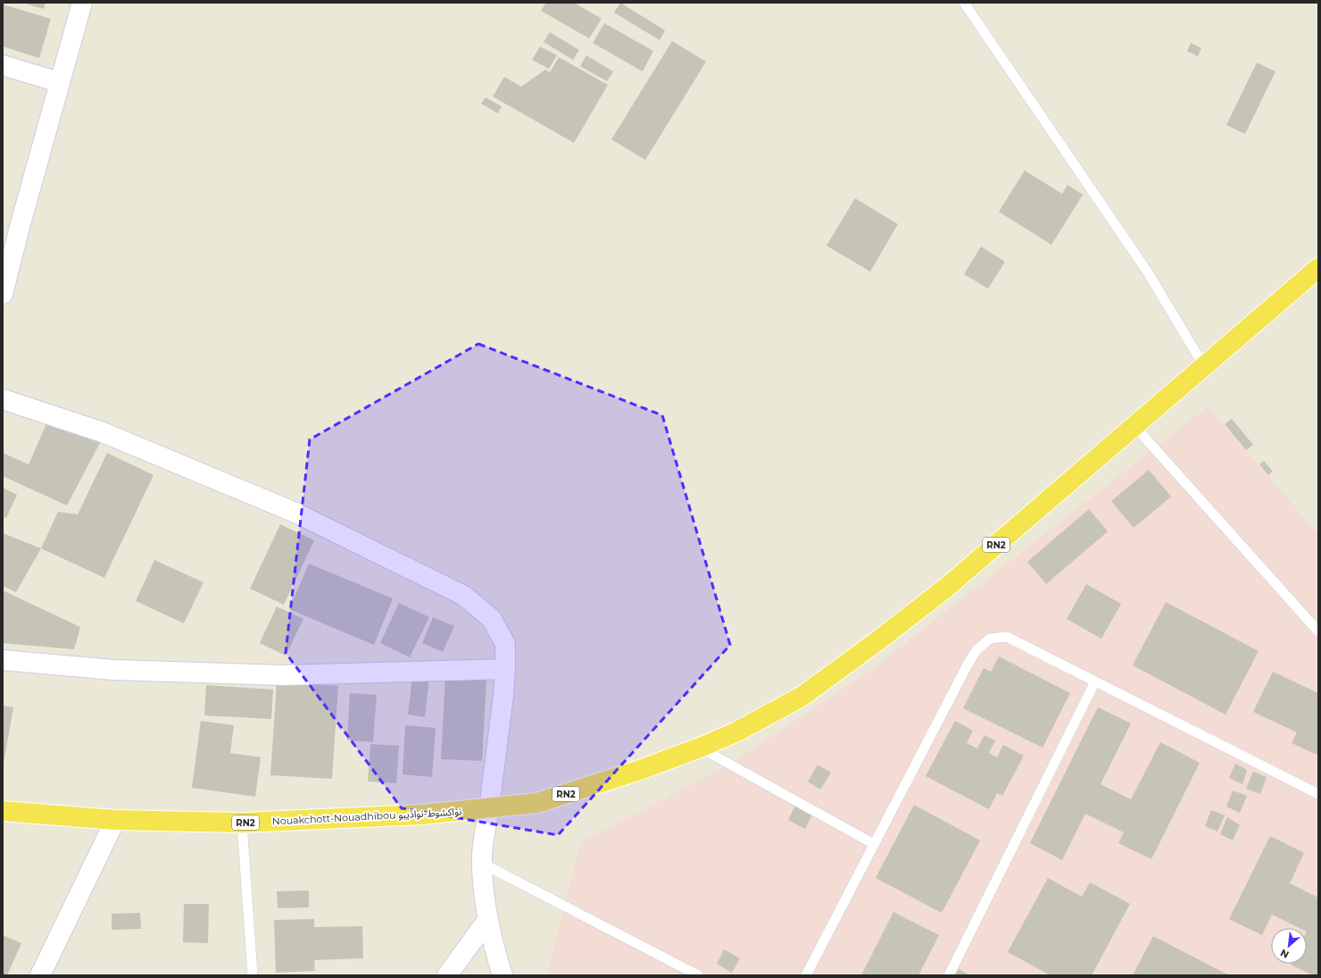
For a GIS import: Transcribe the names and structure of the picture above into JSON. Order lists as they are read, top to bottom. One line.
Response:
{"streets":{"highway":["RN2","Nouakchott-Nouadhibou نواكشوط-نواذيبو"]},"crossings":[["RN2","Nouakchott-Nouadhibou نواكشوط-نواذيبو"]],"north":"bottom left"}
